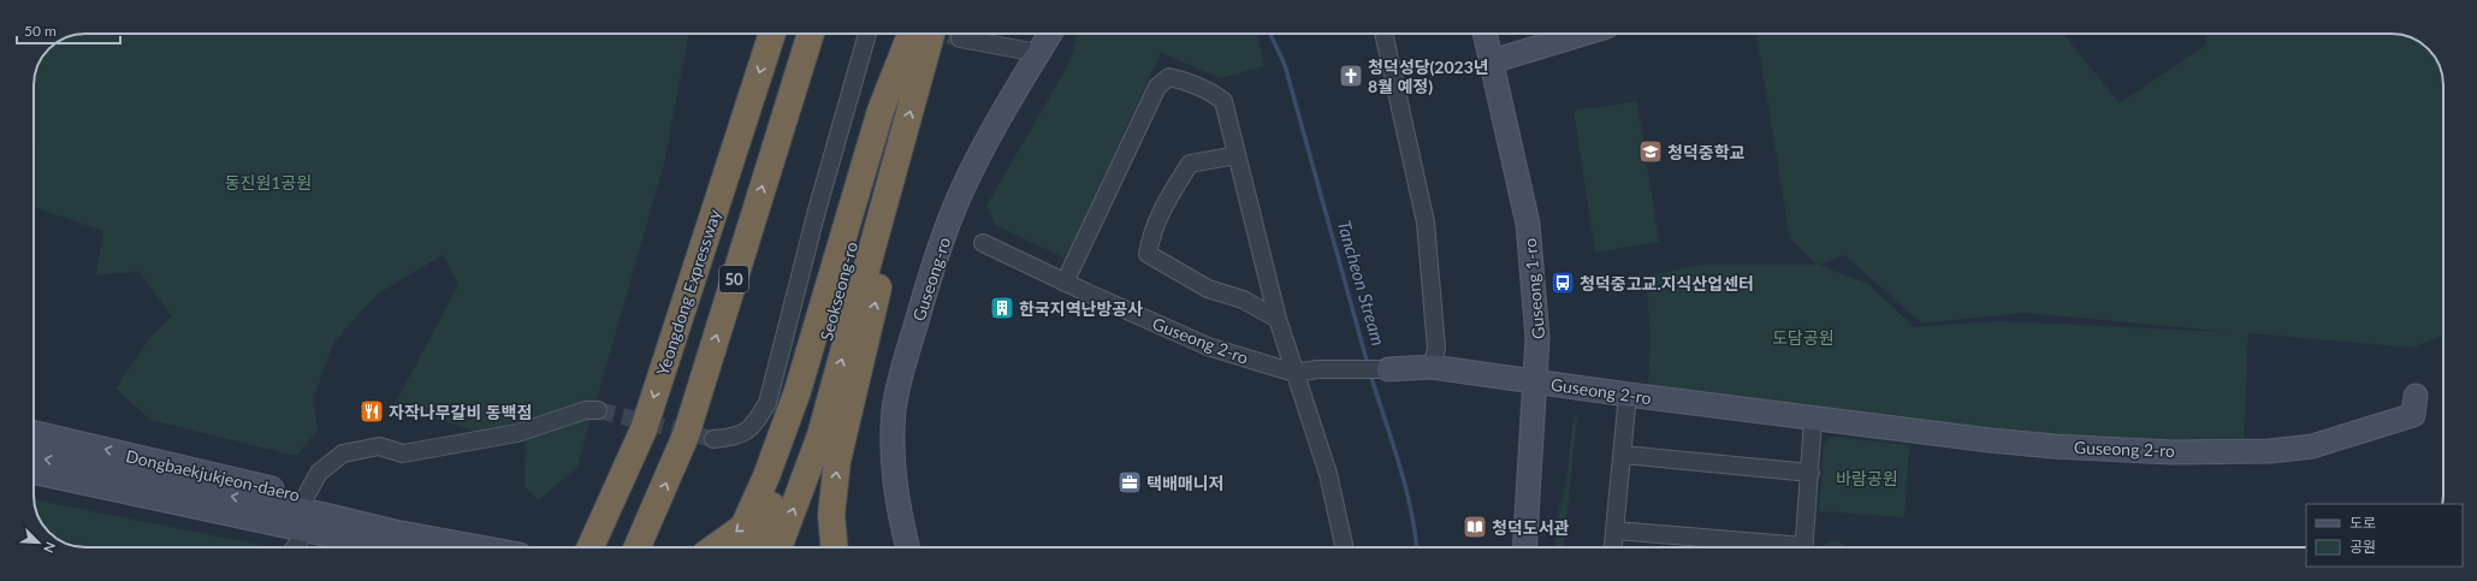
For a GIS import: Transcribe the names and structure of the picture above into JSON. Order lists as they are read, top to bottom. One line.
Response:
{"streets":{"highway":["50","Seokseong-ro","Yeongdong Expressway"],"street":["Guseong-ro","Guseong 1-ro","Guseong 2-ro","Dongbaekjukjeon-daero"]},"crossings":[["Guseong 1-ro","Guseong 2-ro"]],"water":["Tancheon Stream"],"parks":["동진원1공원","도담공원","바람공원"],"places":{"church":["청덕성당(2023년 8월 예정)"],"school or university":["청덕중학교"],"bus stop":["청덕중고교.지식산업센터"],"building":["한국지역난방공사"],"restaurant":["자작나무갈비 동백점"],"office":["택배매니저"],"library":["청덕도서관"]},"legend":["도로","공원"],"scale_bar":"50 m","north":"bottom right"}
